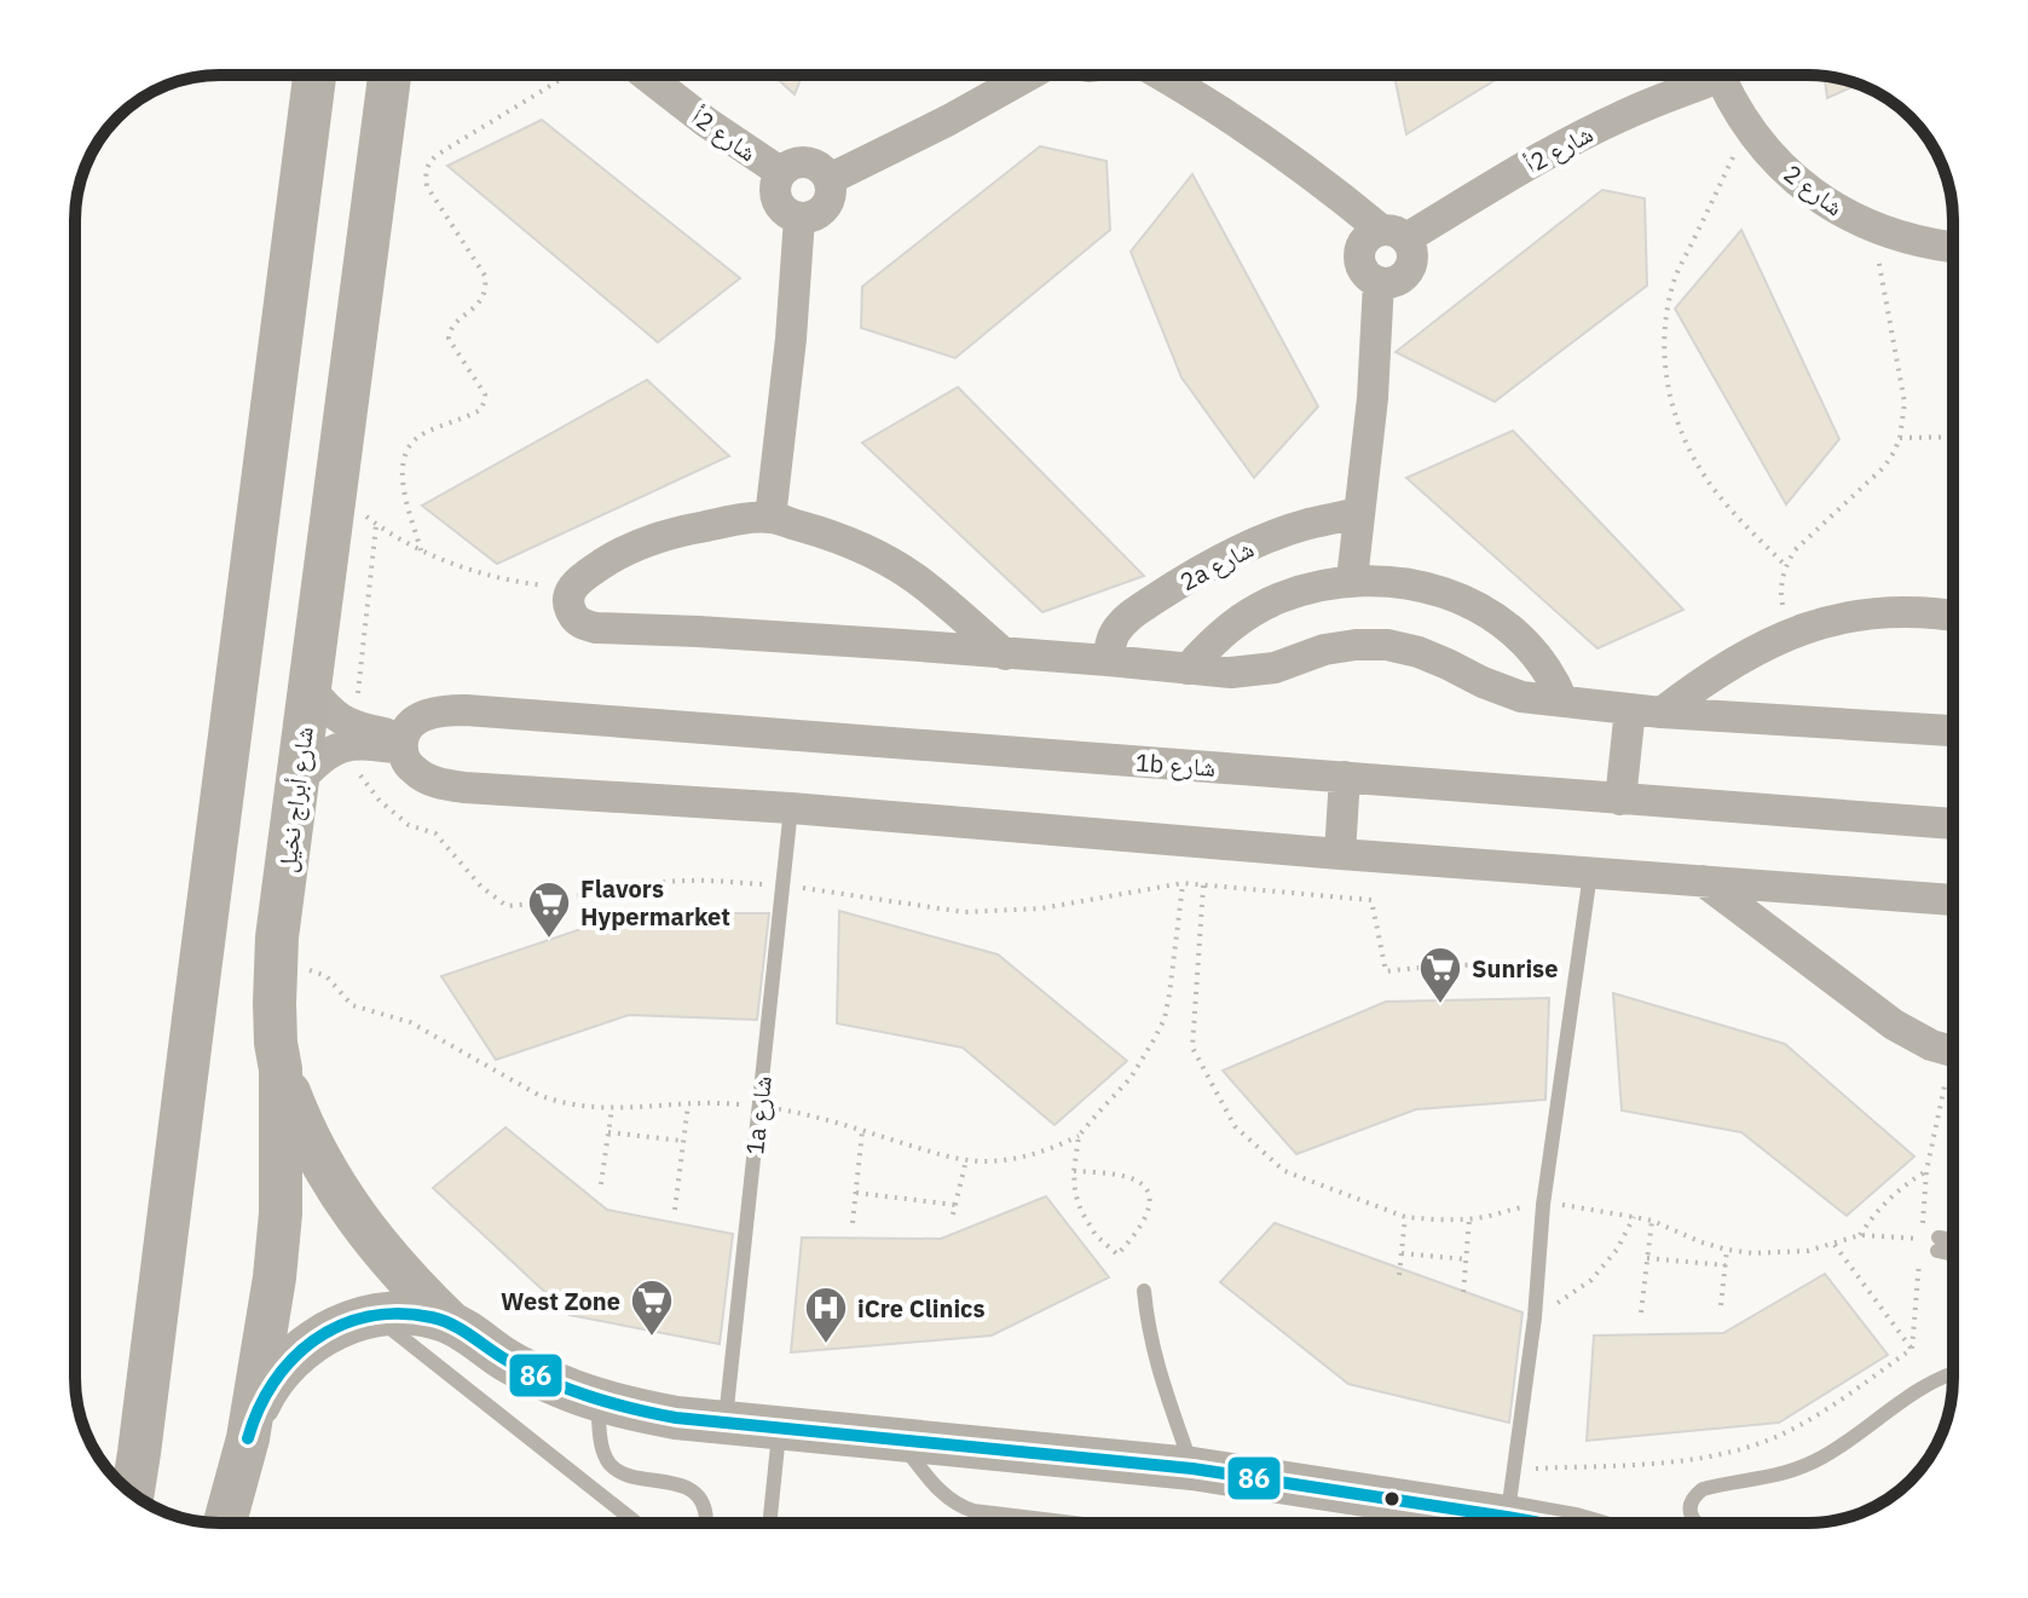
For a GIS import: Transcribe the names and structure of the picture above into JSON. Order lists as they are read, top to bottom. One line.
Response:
{"streets":{"street":["شارع 2أ","شارع 2","2a شارع","1b شارع","شارع أبراج نخيل"],"lane":["1a شارع"]},"places":{"supermarket":["Flavors Hypermarket","Sunrise","West Zone"],"hospital":["iCre Clinics"]},"lines":["transit line 86"]}
